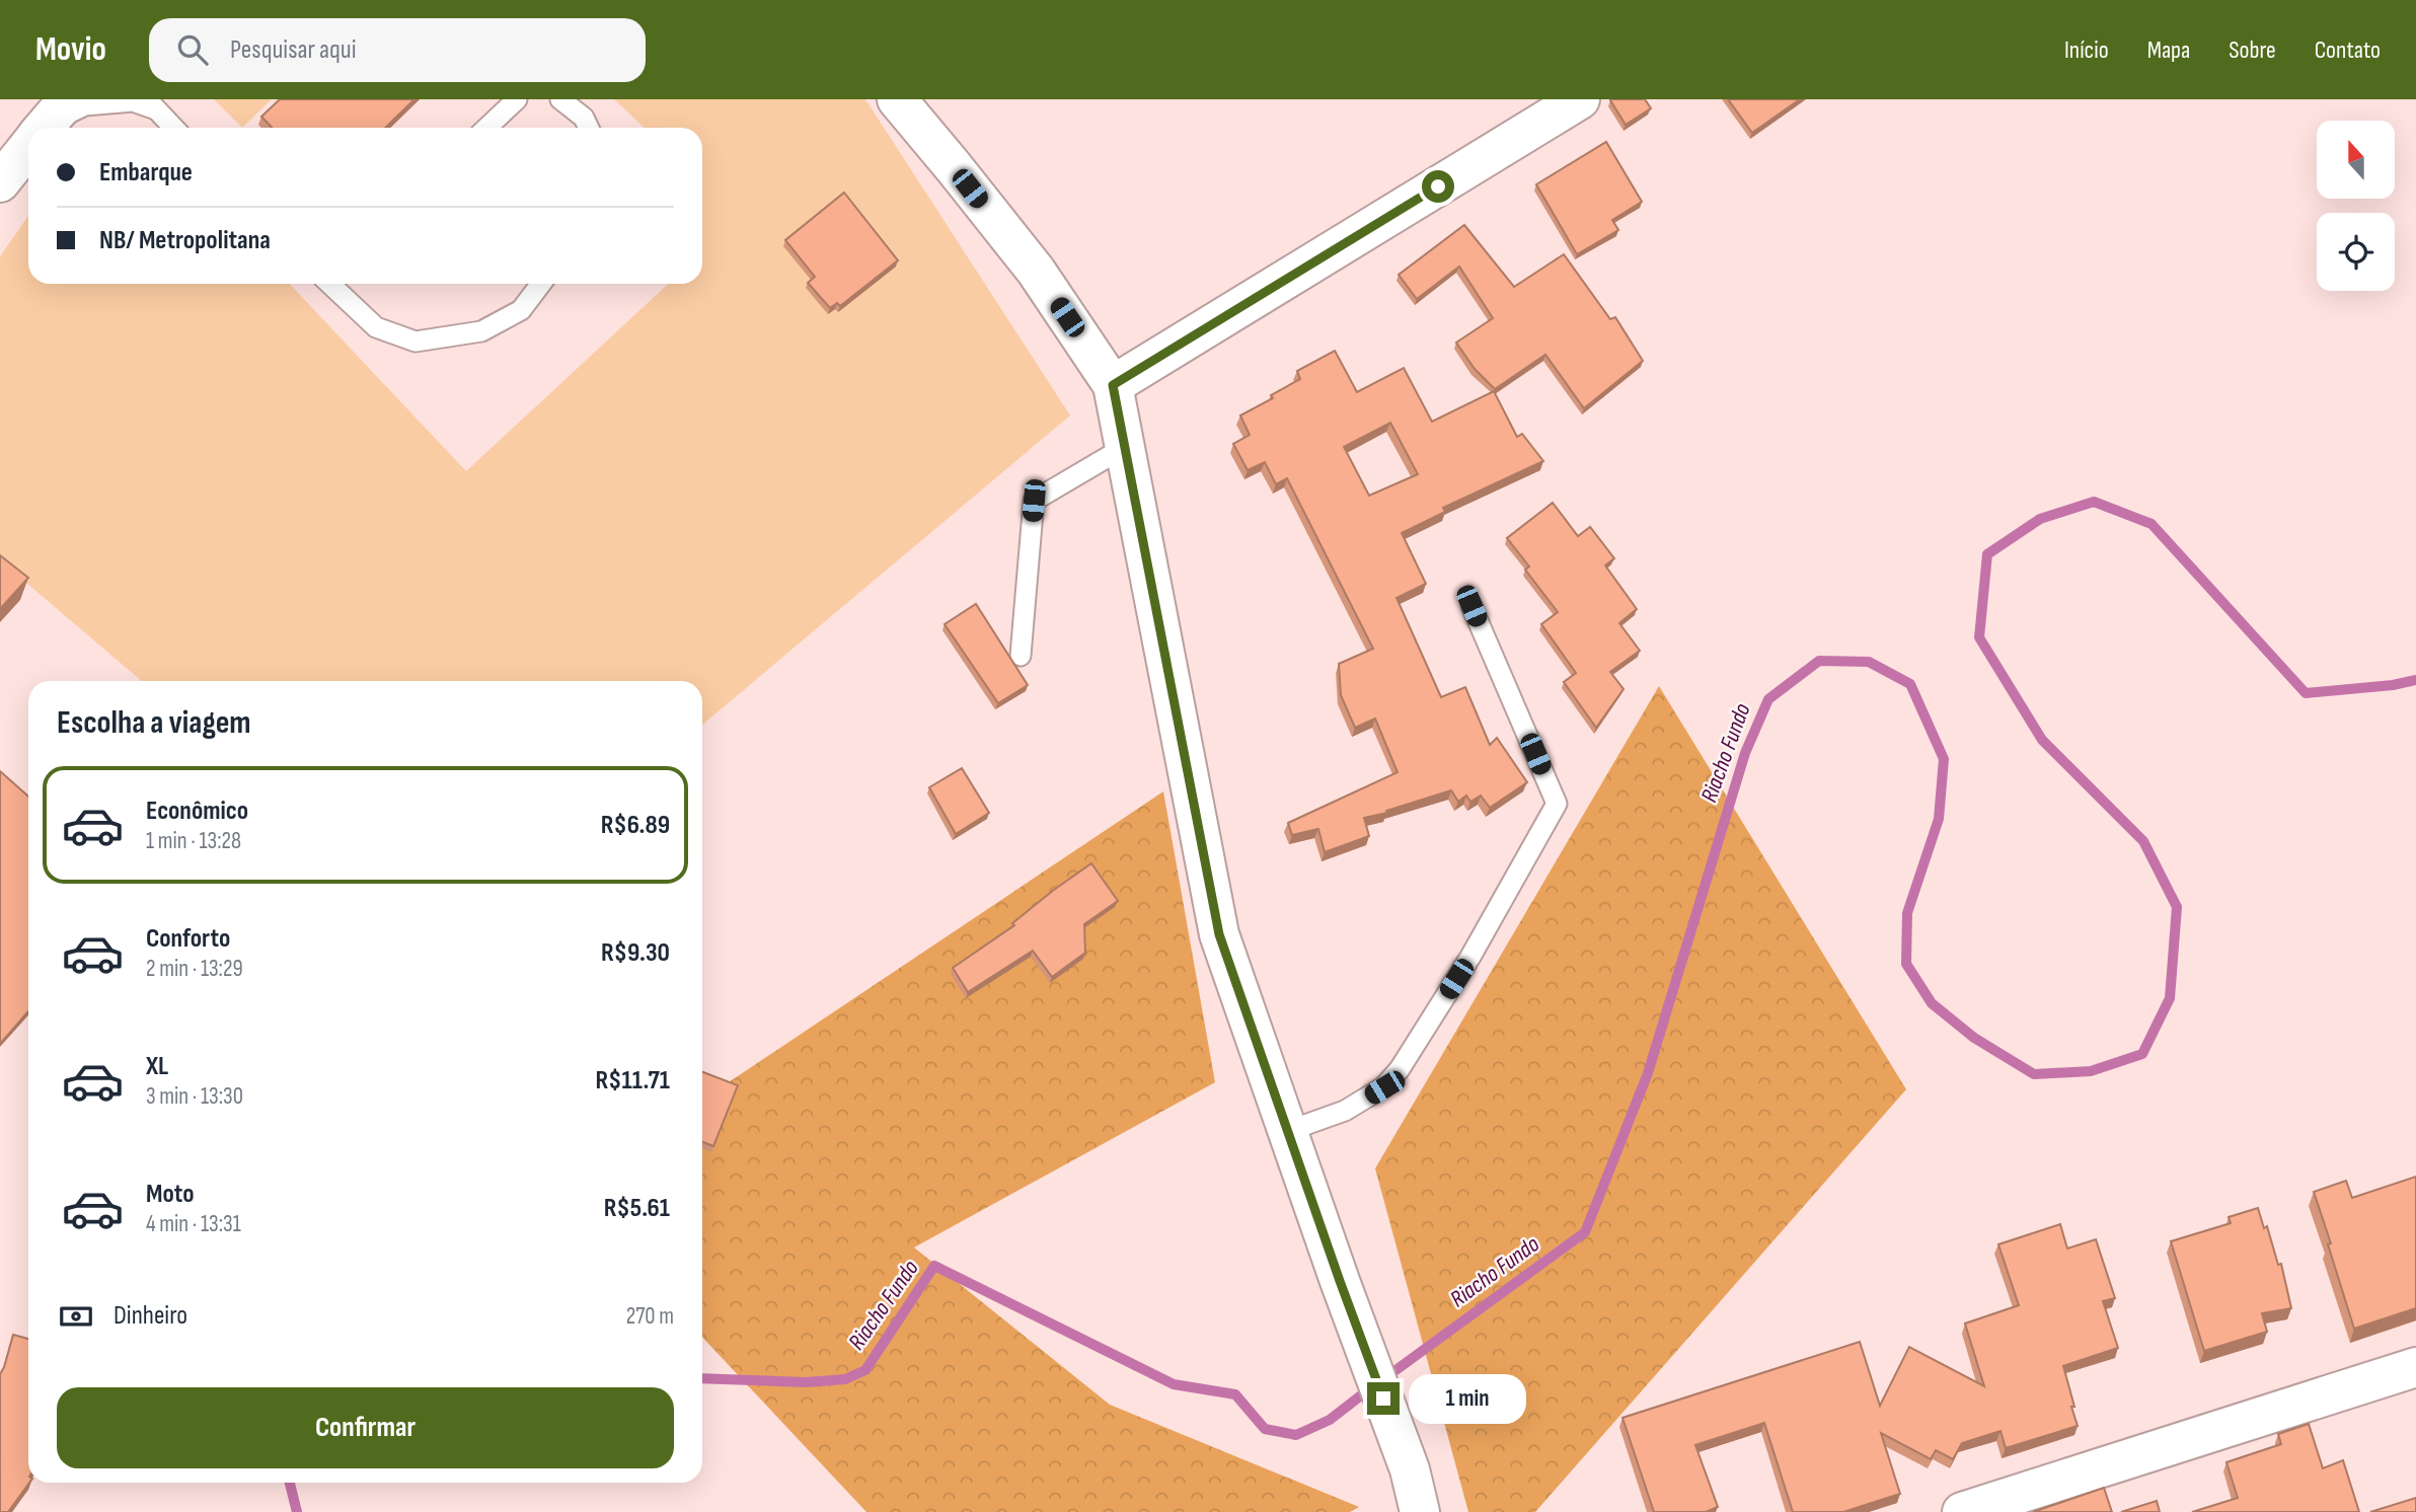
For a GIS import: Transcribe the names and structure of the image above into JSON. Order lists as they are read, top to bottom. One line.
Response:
{"water":["Riacho Fundo"],"north":"top","page":{"header":"Movio","search":"Pesquisar aqui","nav":["Início","Mapa","Sobre","Contato"],"banner":["Embarque","NB/ Metropolitana"],"heading":"Escolha a viagem","list":[{"name":"Econômico","note":"1 min · 13:28","value":"R$6.89"},{"name":"Conforto","note":"2 min · 13:29","value":"R$9.30"},{"name":"XL","note":"3 min · 13:30","value":"R$11.71"},{"name":"Moto","note":"4 min · 13:31","value":"R$5.61"}],"pay":["Dinheiro","270 m"],"buttons":"Confirmar","bubble":"1 min"}}
